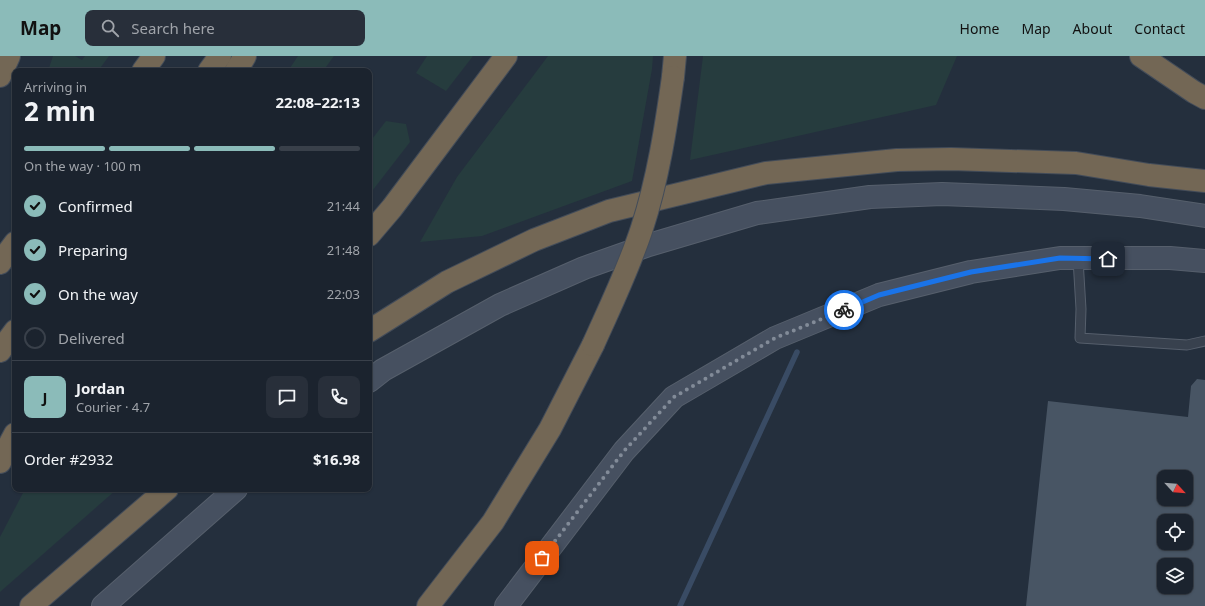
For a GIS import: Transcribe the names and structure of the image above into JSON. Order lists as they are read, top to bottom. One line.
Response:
{"north":"bottom right","page":{"header":"Map","search":"Search here","nav":["Home","Map","About","Contact"],"heading":["2 min","Arriving in","22:08–22:13"],"panel":["Jordan","Courier · 4.7","Order #2932","$16.98"],"bar":"On the way · 100 m","list":[["Confirmed","21:44"],["Preparing","21:48"],["On the way","22:03"],"Delivered"],"round":"J"}}
